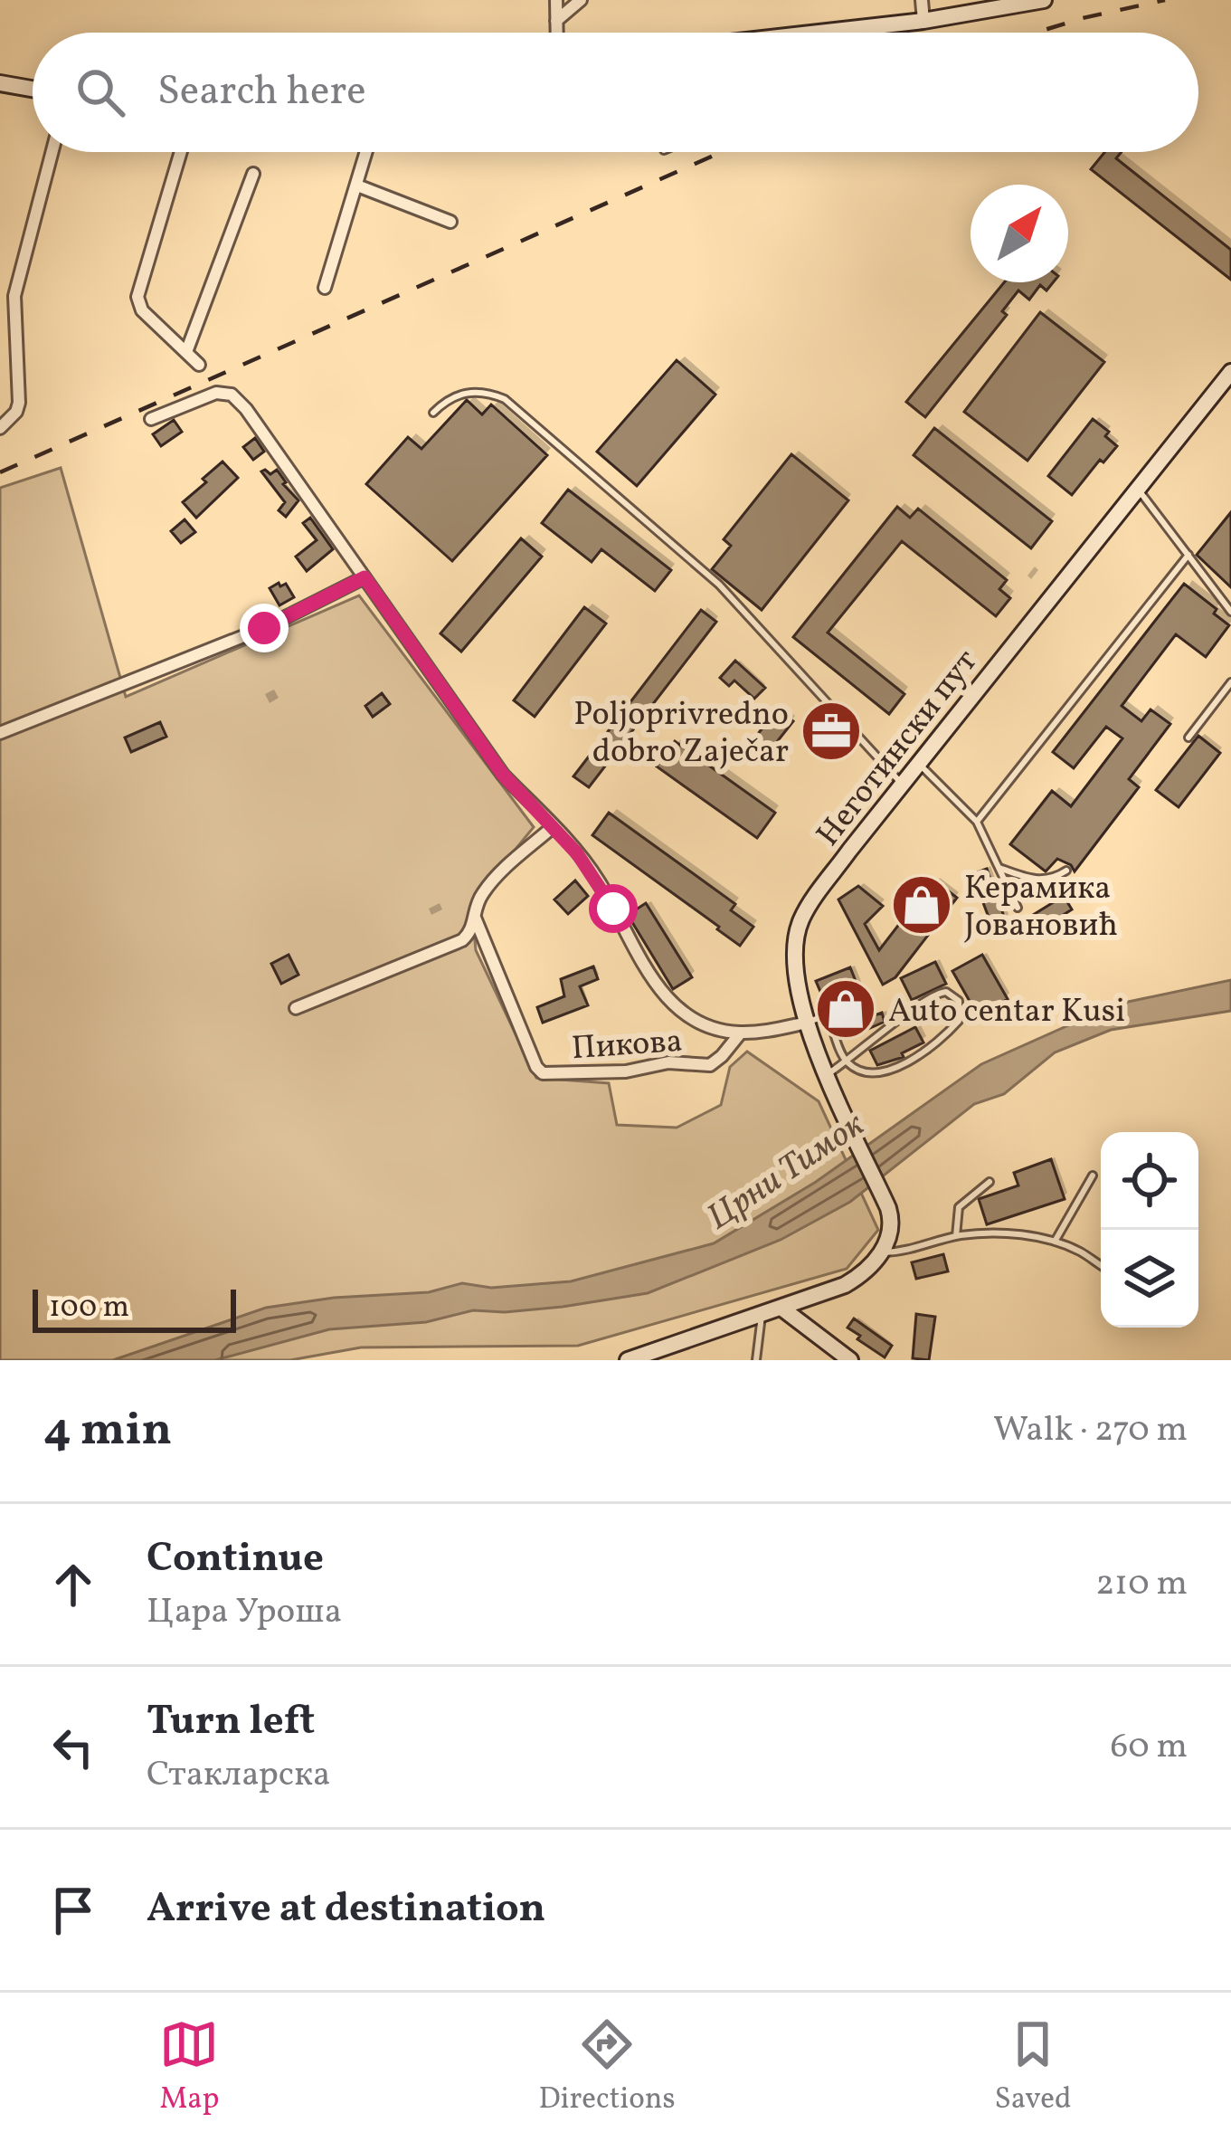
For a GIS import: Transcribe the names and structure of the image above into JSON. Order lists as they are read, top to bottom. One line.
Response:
{"streets":{"street":["Неготински пут","Пикова"]},"water":["Црни Тимок"],"places":{"office":["Poljoprivredno dobro Zaječar"],"shop":["Керамика Јовановић","Auto centar Kusi"]},"scale_bar":"100 m","north":"top right","page":{"search":"Search here","scale":"100 m","heading":["4 min","Walk · 270 m"],"list":[["Continue","Цара Уроша","210 m"],["Turn left","Стакларска","60 m"],"Arrive at destination"],"nav":["Map","Directions","Saved"]}}
